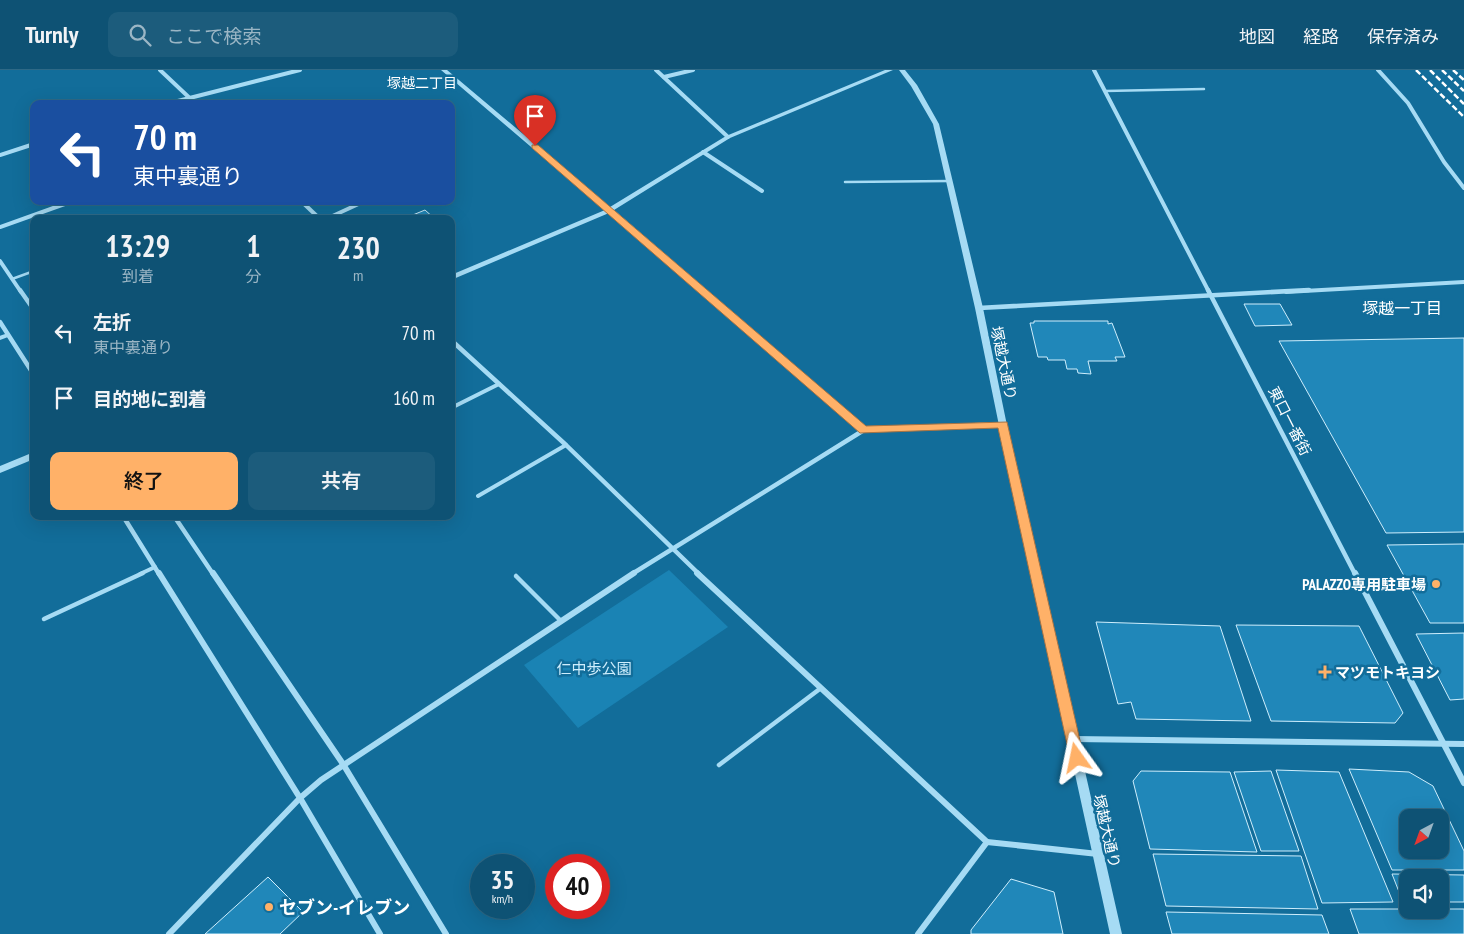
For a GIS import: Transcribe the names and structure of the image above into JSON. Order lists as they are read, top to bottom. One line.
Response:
{"streets":{"street":["塚越大通り","東口一番街"]},"districts":["塚越二丁目","塚越一丁目"],"parks":["仁中歩公園"],"places":{"other":["PALAZZO専用駐車場","セブン-イレブン"],"health":["マツモトキヨシ"]},"north":"bottom left","page":{"header":"Turnly","search":"ここで検索","nav":["地図","経路","保存済み"],"turn":["70 m","東中裏通り"],"eta":["13:29","到着","1","分","230","m"],"list":[{"name":"左折","note":"東中裏通り","value":"70 m"},{"name":"目的地に到着","value":"160 m"}],"buttons":["終了","共有"],"speed":"35 km/h","limit":"40"}}
